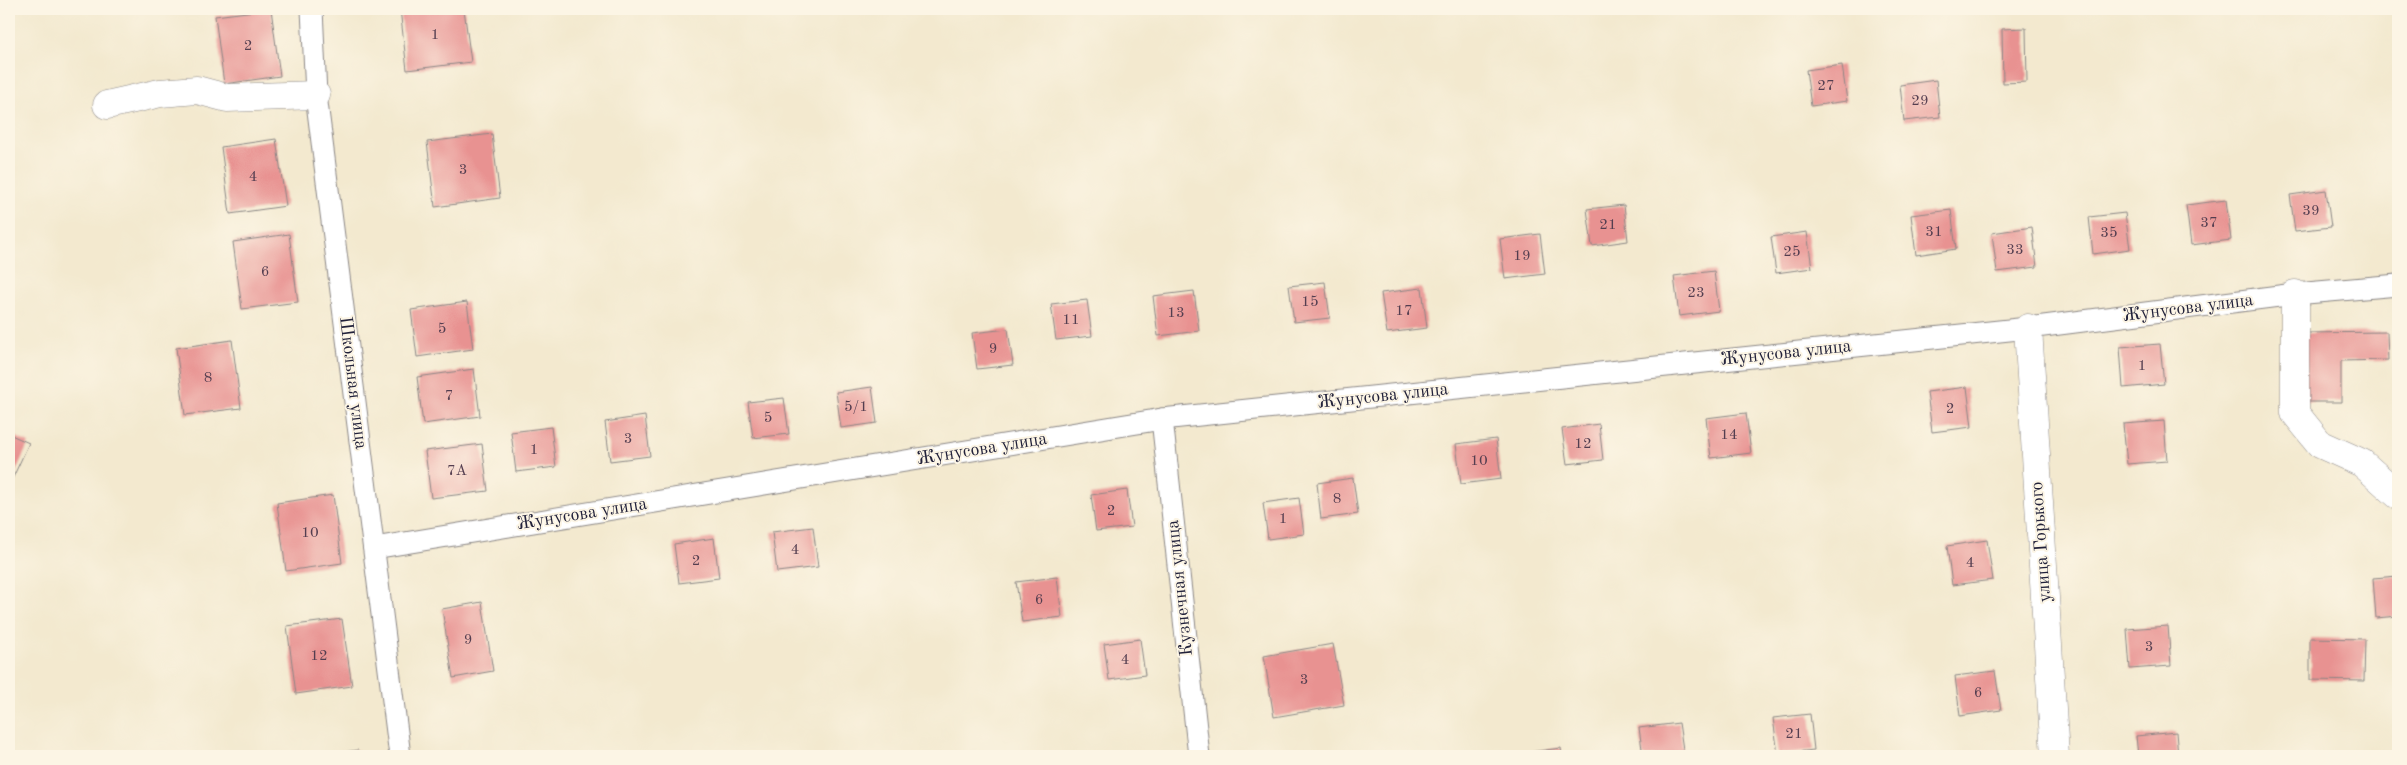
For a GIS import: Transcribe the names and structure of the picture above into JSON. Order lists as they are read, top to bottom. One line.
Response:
{"streets":{"street":["улица Горького"],"lane":["Жунусова улица","Школьная улица","Кузнечная улица"]},"crossings":[["Жунусова улица","Школьная улица"],["Жунусова улица","улица Горького"],["Жунусова улица","Кузнечная улица"]],"house_numbers":["1","2","27","29","3","4","39","37","21","31","35","33","25","19","6","23","15","17","13","11","5","9","1","8","7","5/1","2","5","14","3","12","1","10","7А","8","2","1","10","4","2","4","6","9","3","12","4","3","6","21"]}
